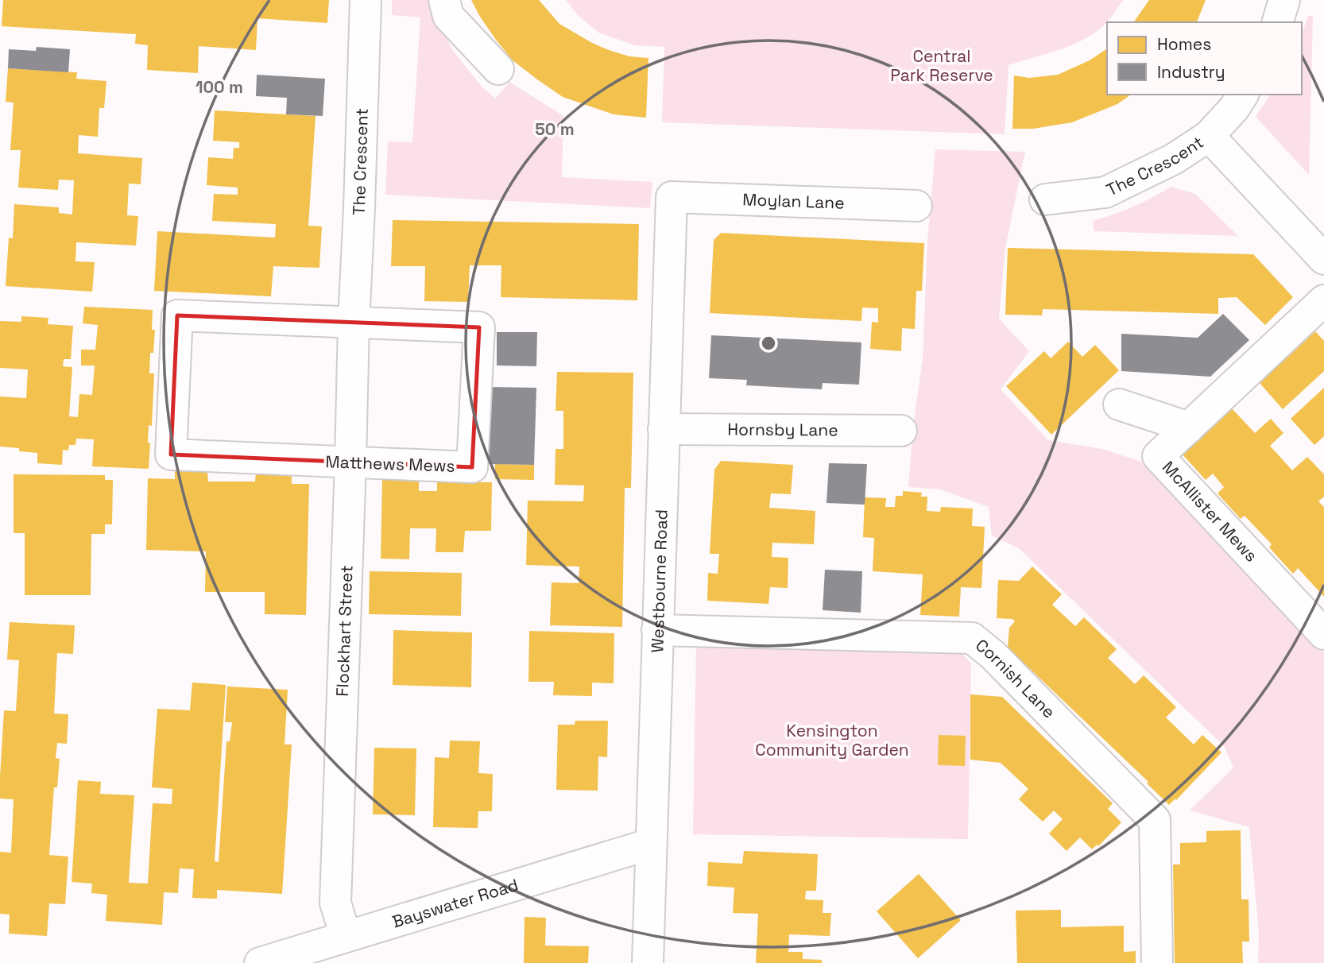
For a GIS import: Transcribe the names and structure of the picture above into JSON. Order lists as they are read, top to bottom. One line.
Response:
{"streets":{"street":["The Crescent","Moylan Lane","Hornsby Lane","Matthews Mews","McAllister Mews","Westbourne Road","Flockhart Street","Cornish Lane","Bayswater Road"]},"crossings":[["The Crescent","Matthews Mews"],["The Crescent","Flockhart Street"],["Moylan Lane","Westbourne Road"],["Hornsby Lane","Westbourne Road"],["Matthews Mews","Flockhart Street"],["Westbourne Road","Cornish Lane"],["Westbourne Road","Bayswater Road"],["Flockhart Street","Bayswater Road"]],"parks":["Central Park Reserve","Kensington Community Garden"],"legend":["Homes","Industry"],"rings":["100 m","50 m"]}
